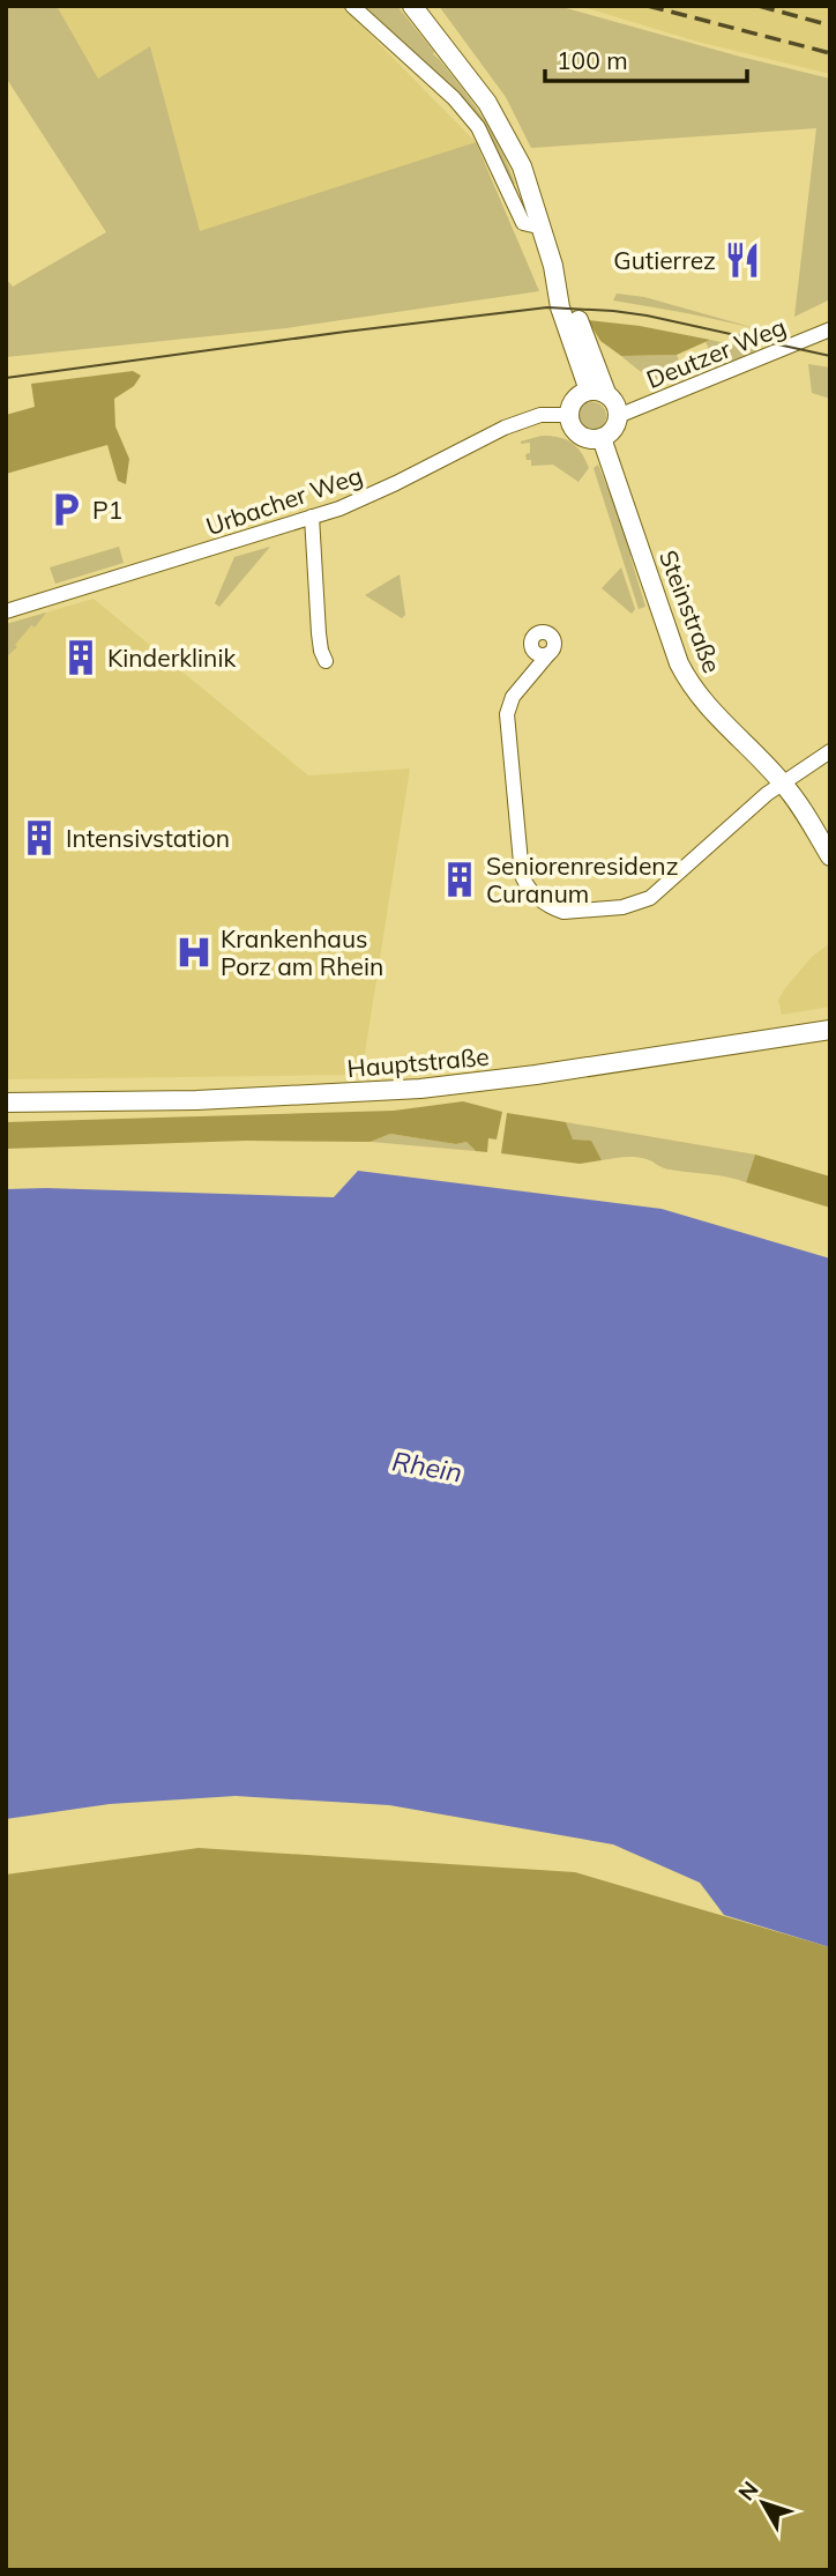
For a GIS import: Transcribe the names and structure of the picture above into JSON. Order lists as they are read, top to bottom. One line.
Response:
{"streets":{"main road":["Steinstraße","Hauptstraße"],"street":["Deutzer Weg","Urbacher Weg"]},"crossings":[["Deutzer Weg","Urbacher Weg"],["Deutzer Weg","Steinstraße"],["Urbacher Weg","Steinstraße"]],"water":["Rhein"],"places":{"restaurant":["Gutierrez"],"parking":["P1"],"building":["Kinderklinik","Intensivstation","Seniorenresidenz Curanum"],"hospital":["Krankenhaus Porz am Rhein"]},"scale_bar":"100 m","north":"top left"}
